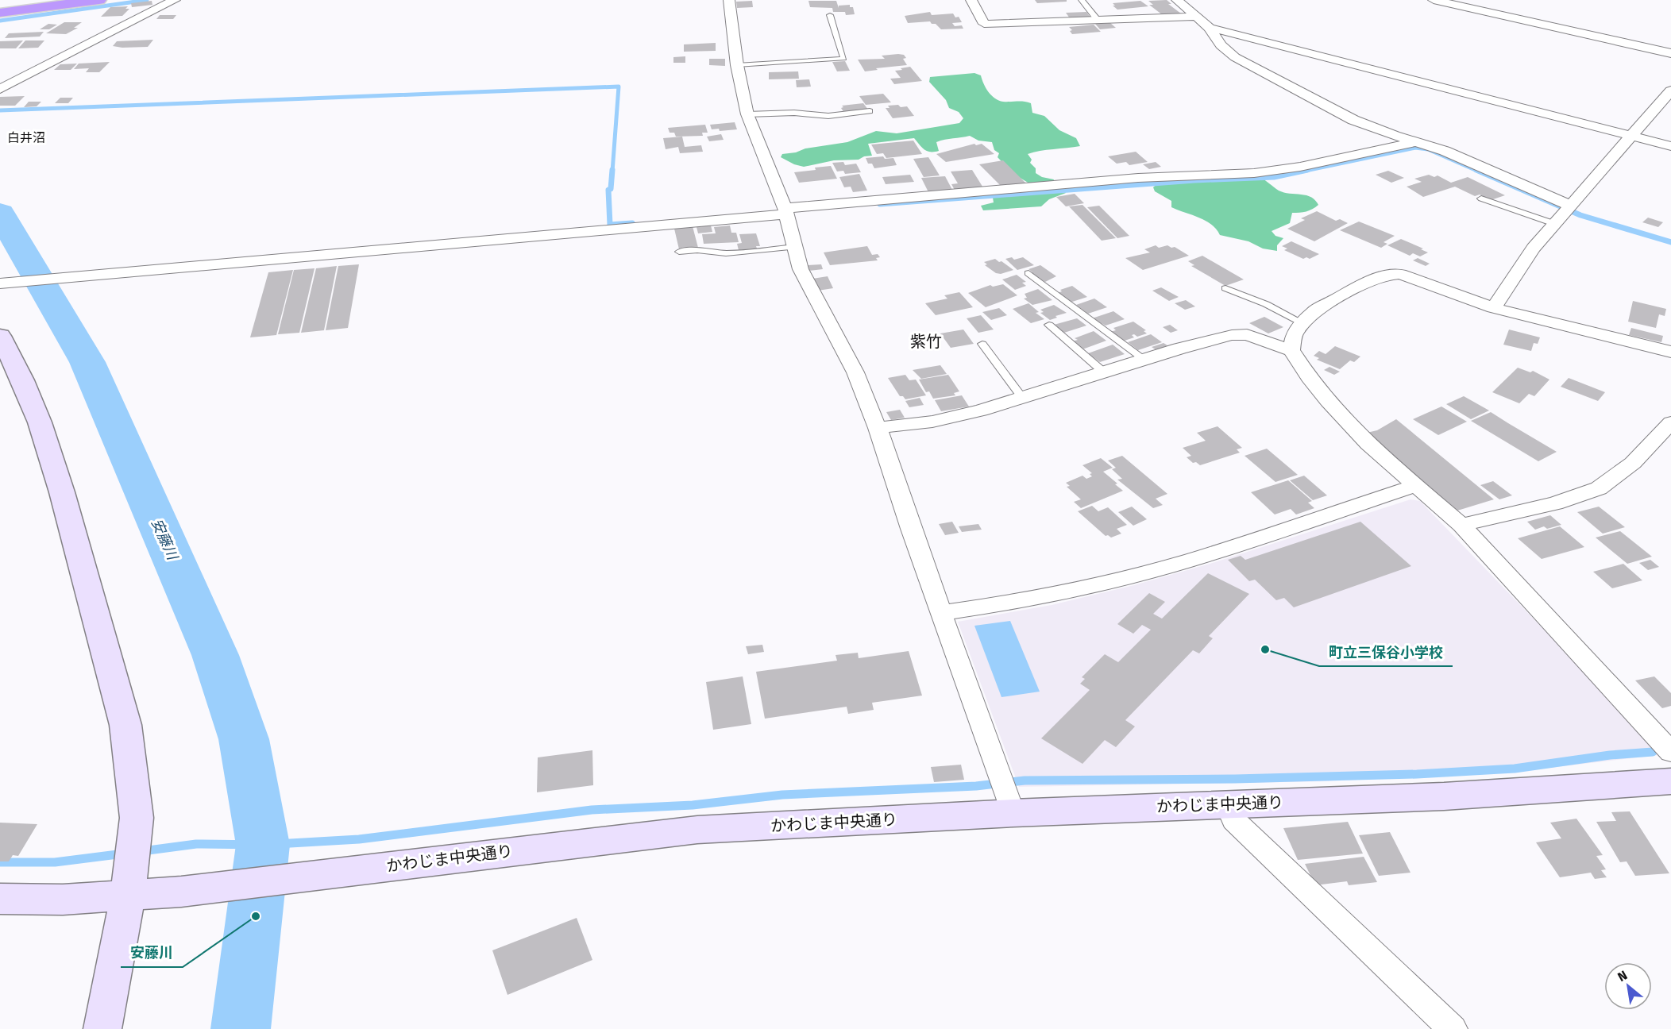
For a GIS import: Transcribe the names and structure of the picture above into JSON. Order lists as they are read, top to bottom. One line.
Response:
{"streets":{"street":["かわじま中央通り"]},"districts":["白井沼","紫竹"],"water":["安藤川"],"places":["町立三保谷小学校","安藤川"],"north":"top left"}
